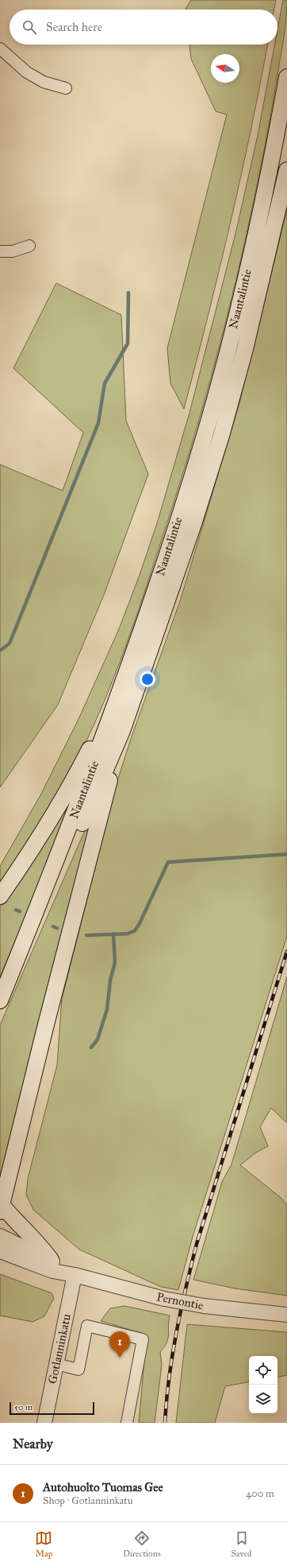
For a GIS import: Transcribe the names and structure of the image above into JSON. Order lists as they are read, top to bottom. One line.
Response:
{"streets":{"main road":["Naantalintie"],"street":["Pernontie","Gotlanninkatu"]},"crossings":[["Pernontie","Gotlanninkatu"]],"scale_bar":"50 m","north":"left","page":{"search":"Search here","pins":"1","scale":"50 m","heading":"Nearby","list":[{"mark":"1","name":"Autohuolto Tuomas Gee","note":"Shop · Gotlanninkatu","value":"400 m"}],"nav":["Map","Directions","Saved"]}}
